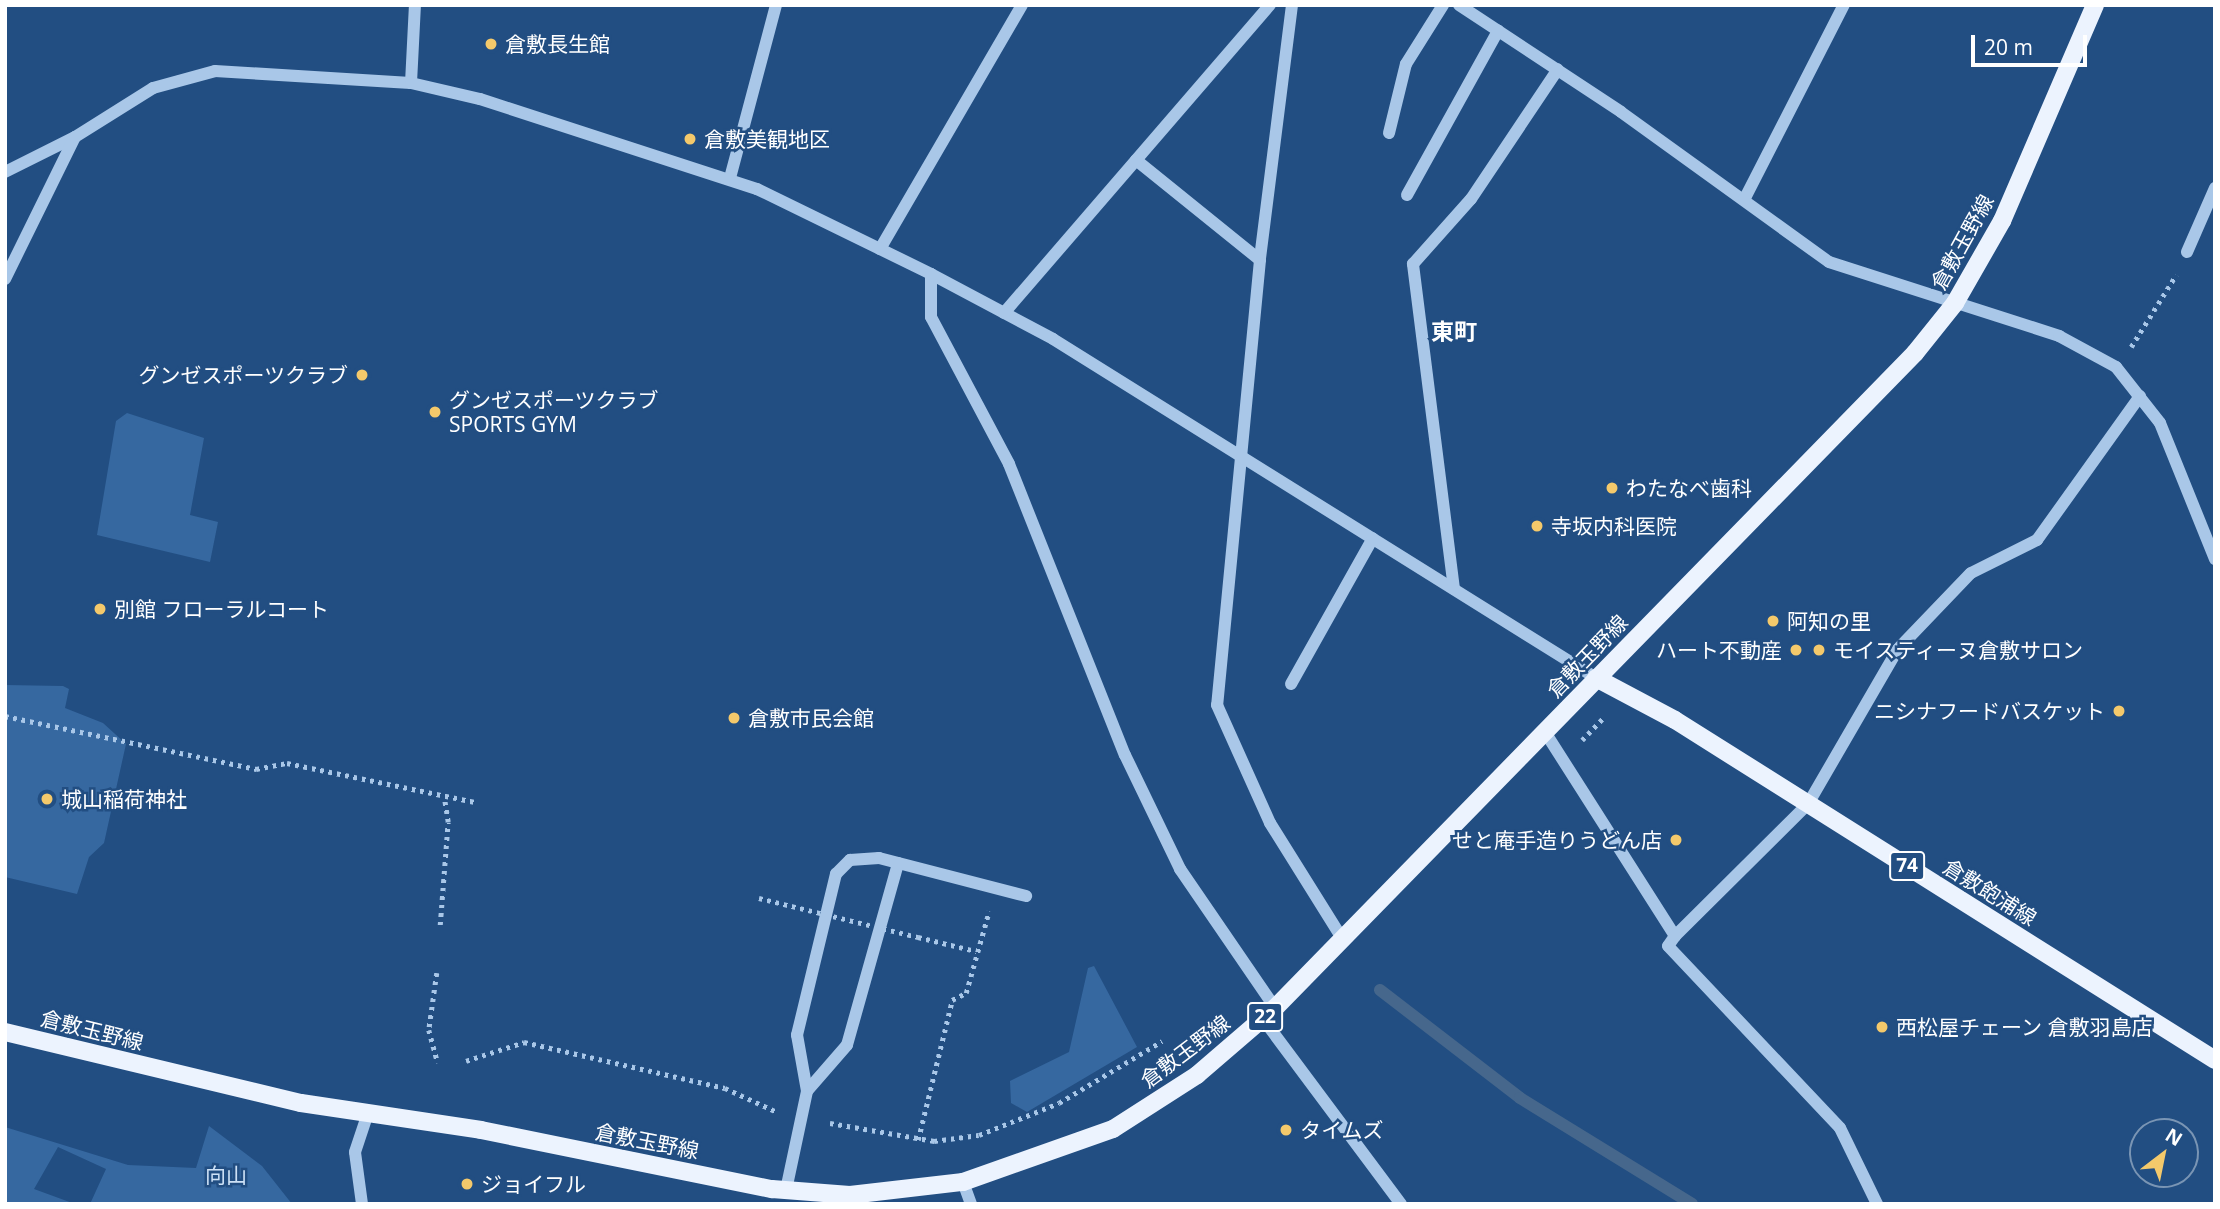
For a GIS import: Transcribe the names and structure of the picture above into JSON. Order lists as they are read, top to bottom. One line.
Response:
{"streets":{"main road":["倉敷玉野線","74","倉敷飽浦線","22"]},"crossings":[["倉敷玉野線","倉敷飽浦線"]],"districts":["東町"],"parks":["向山"],"places":["倉敷長生館","倉敷美観地区","グンゼスポーツクラブ","グンゼスポーツクラブ SPORTS GYM","わたなべ歯科","寺坂内科医院","別館 フローラルコート","阿知の里","ハート不動産","モイスティーヌ倉敷サロン","ニシナフードバスケット","倉敷市民会館","城山稲荷神社","せと庵手造りうどん店","西松屋チェーン 倉敷羽島店","タイムズ","ジョイフル"],"scale_bar":"20 m","north":"top right"}
